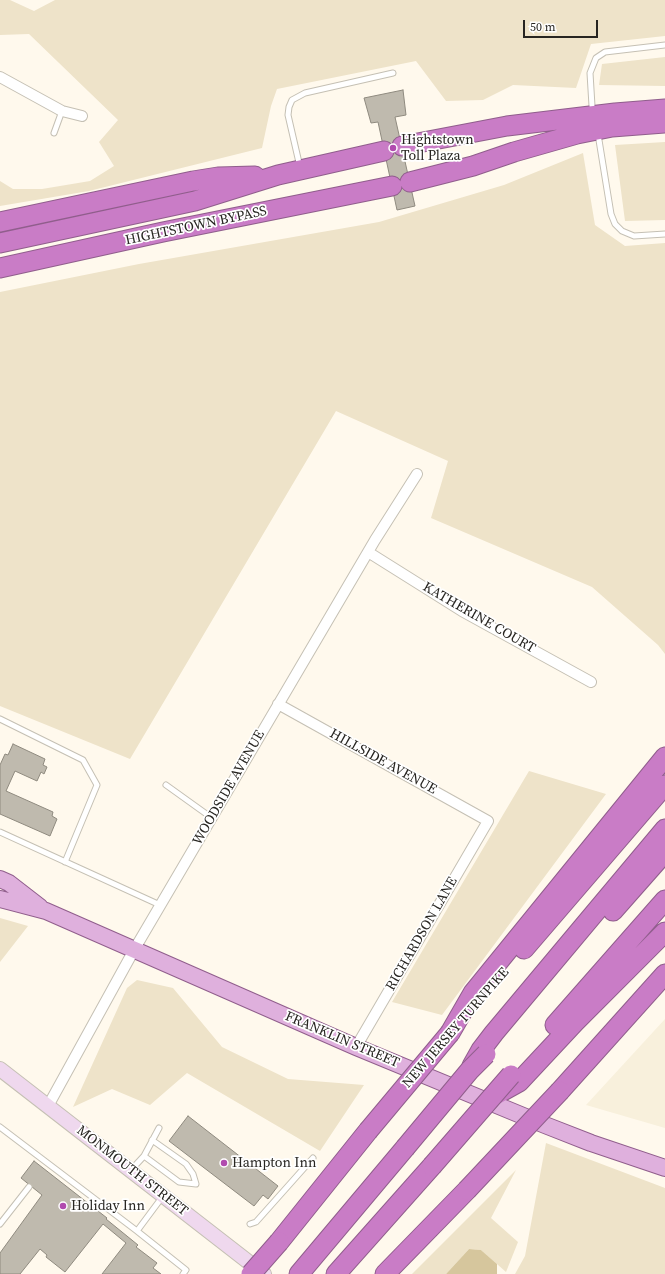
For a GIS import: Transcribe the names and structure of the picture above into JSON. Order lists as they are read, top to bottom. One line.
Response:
{"streets":{"highway":["HIGHTSTOWN BYPASS","NEW JERSEY TURNPIKE"],"main road":["FRANKLIN STREET"],"street":["KATHERINE COURT","HILLSIDE AVENUE","WOODSIDE AVENUE","RICHARDSON LANE","MONMOUTH STREET"]},"crossings":[["KATHERINE COURT","WOODSIDE AVENUE"],["HILLSIDE AVENUE","WOODSIDE AVENUE"],["HILLSIDE AVENUE","RICHARDSON LANE"],["WOODSIDE AVENUE","FRANKLIN STREET"],["WOODSIDE AVENUE","MONMOUTH STREET"],["RICHARDSON LANE","FRANKLIN STREET"]],"places":["Hightstown Toll Plaza","Hampton Inn","Holiday Inn"],"scale_bar":"50 m"}
